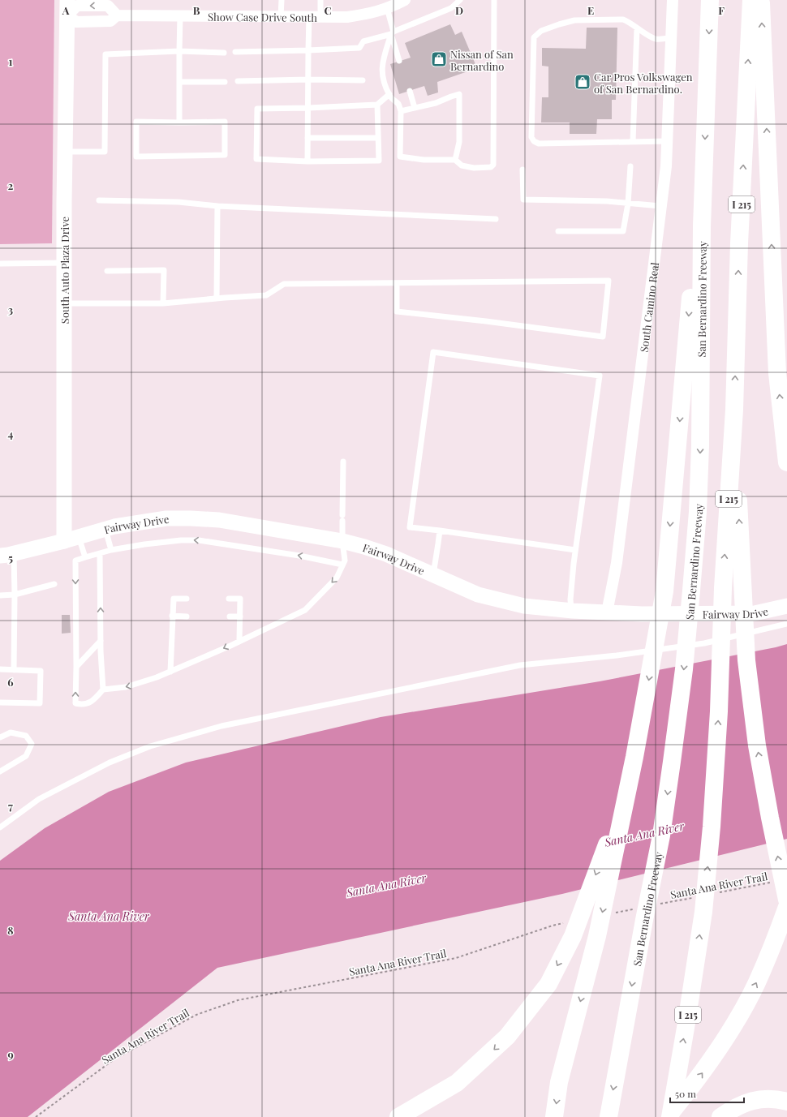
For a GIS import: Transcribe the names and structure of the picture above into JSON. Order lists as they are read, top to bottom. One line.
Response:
{"streets":{"highway":["I 215","San Bernardino Freeway"],"street":["Show Case Drive South","South Auto Plaza Drive","South Camino Real","Fairway Drive"],"path":["Santa Ana River Trail"]},"crossings":[["Show Case Drive South","South Auto Plaza Drive"],["I 215","Santa Ana River Trail"],["South Auto Plaza Drive","Fairway Drive"],["South Camino Real","Fairway Drive"]],"water":["Santa Ana River"],"places":{"shop":["Nissan of San Bernardino","Car Pros Volkswagen of San Bernardino."]},"scale_bar":"50 m","grid":{"columns":["A","B","C","D","E","F"],"rows":["1","2","3","4","5","6","7","8","9"]}}
